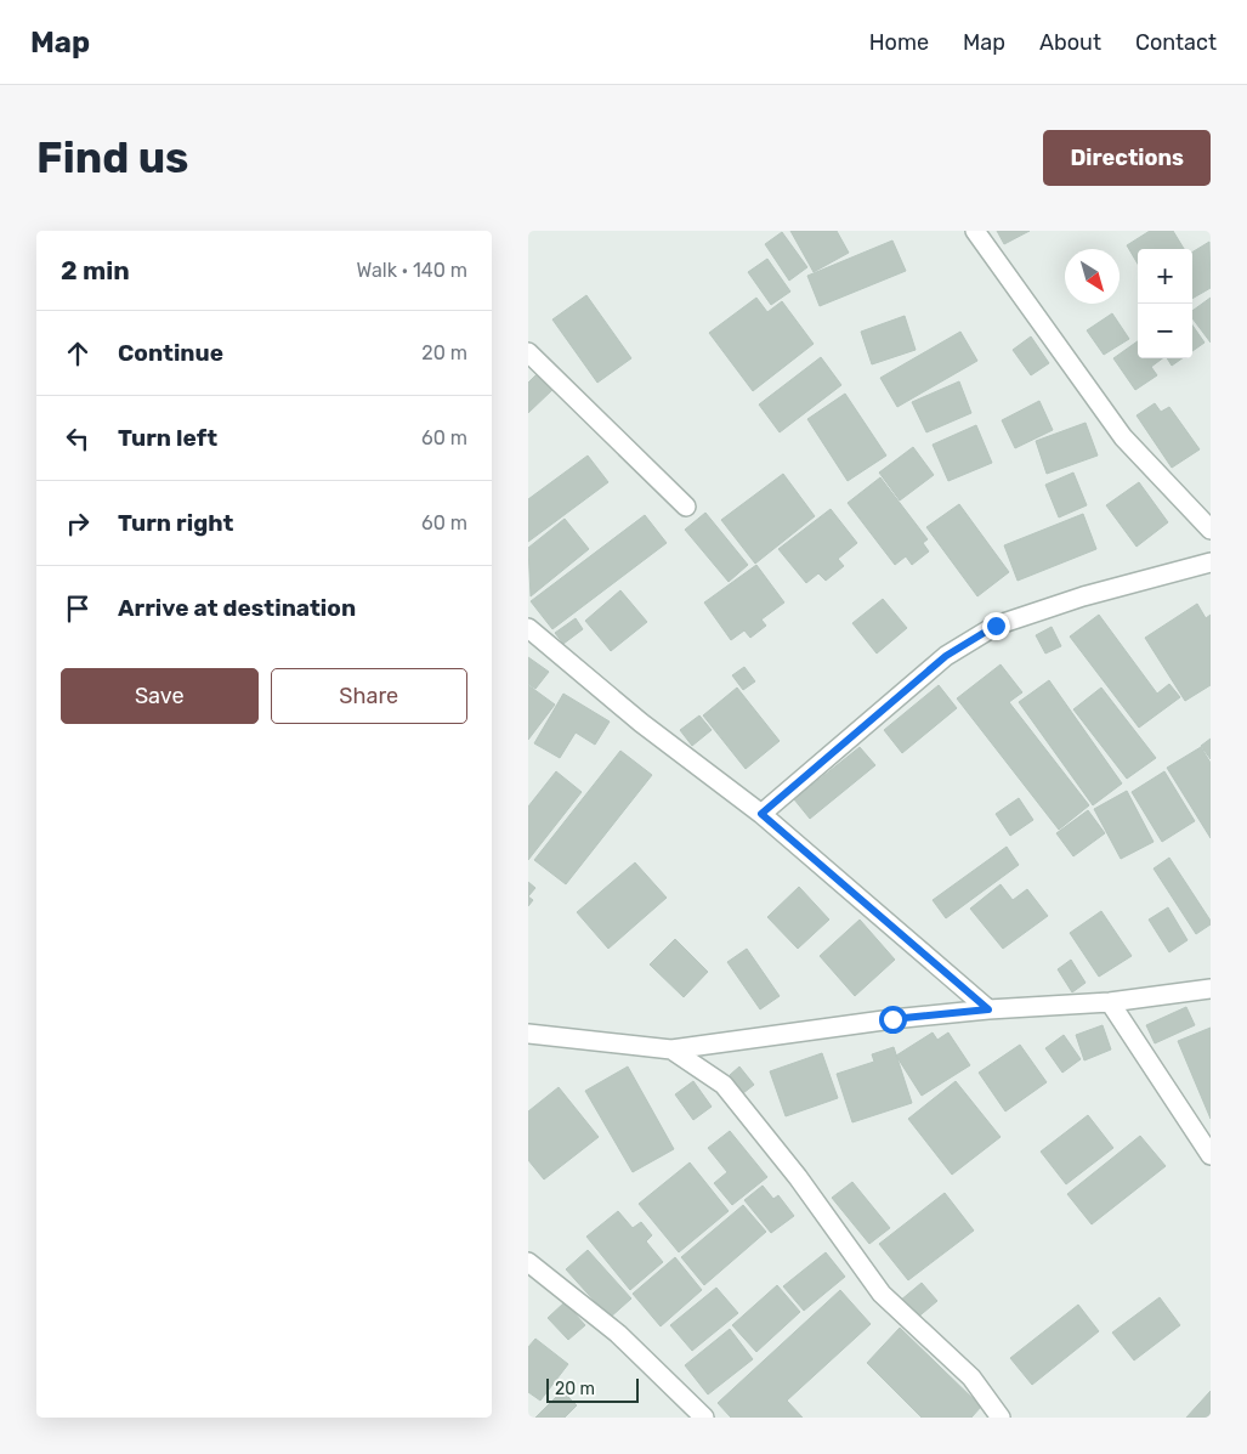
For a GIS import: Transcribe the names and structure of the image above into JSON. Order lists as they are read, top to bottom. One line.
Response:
{"scale_bar":"20 m","north":"bottom right","page":{"header":"Map","nav":["Home","Map","About","Contact"],"buttons":["Directions",["Save","Share"]],"title":"Find us","heading":["2 min","Walk · 140 m"],"map_buttons":["+","−"],"list":[["Continue","20 m"],["Turn left","60 m"],["Turn right","60 m"],"Arrive at destination"],"scale":"20 m"}}
